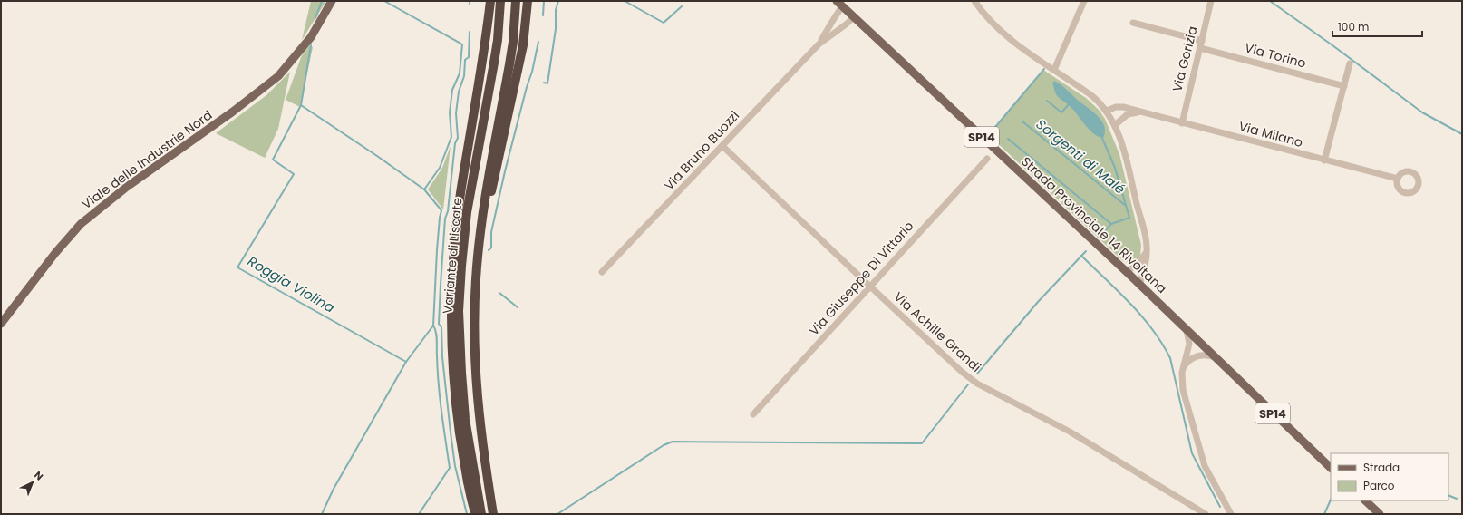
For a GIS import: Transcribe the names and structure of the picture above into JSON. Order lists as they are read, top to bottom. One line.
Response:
{"streets":{"highway":["Variante di Liscate"],"main road":["SP14","Viale delle Industrie Nord","Strada Provinciale 14 Rivoltana"],"street":["Via Torino","Via Gorizia","Via Milano","Via Bruno Buozzi","Via Giuseppe Di Vittorio","Via Achille Grandi"]},"crossings":[["Via Torino","Via Gorizia"],["Via Gorizia","Via Milano"],["Via Bruno Buozzi","Strada Provinciale 14 Rivoltana"],["Via Bruno Buozzi","Via Achille Grandi"],["Via Giuseppe Di Vittorio","Via Achille Grandi"]],"water":["Sorgenti di Malé","Roggia Violina"],"legend":["Strada","Parco"],"scale_bar":"100 m","north":"top right"}
